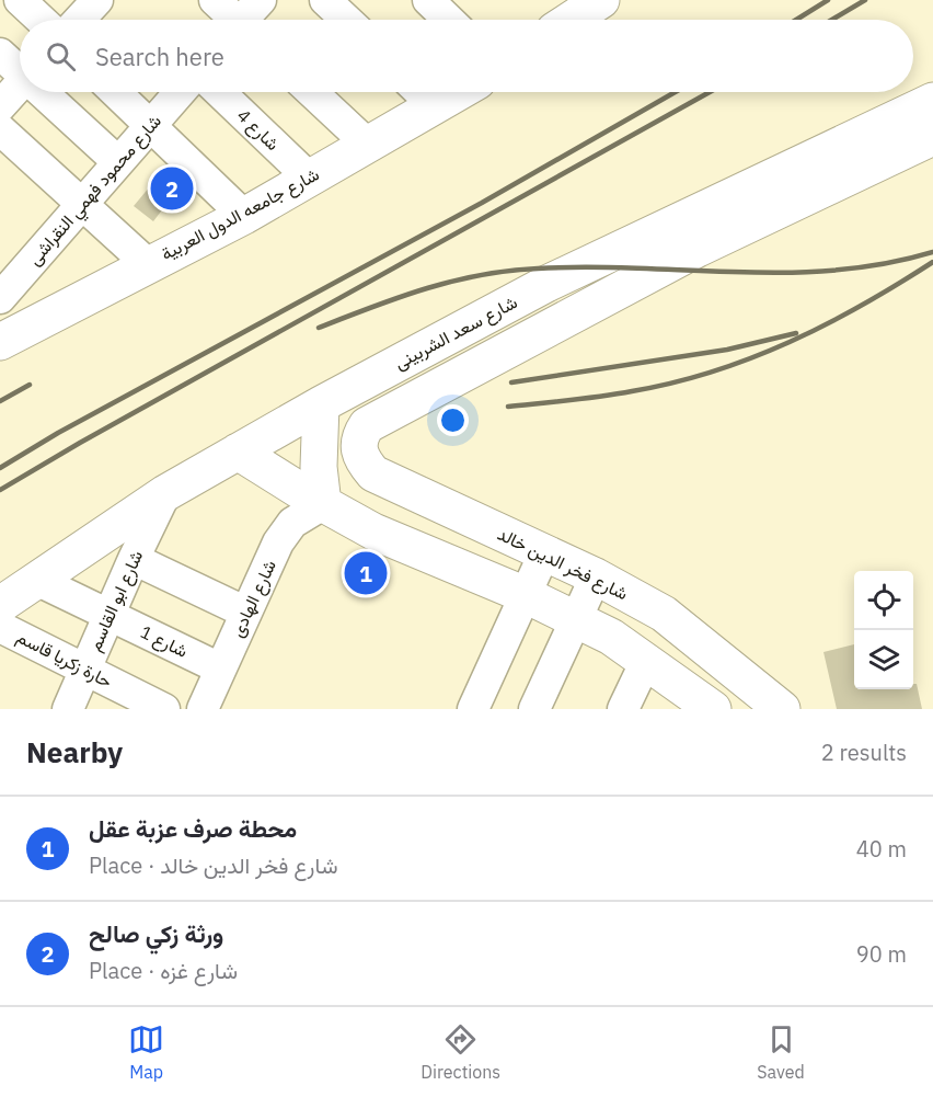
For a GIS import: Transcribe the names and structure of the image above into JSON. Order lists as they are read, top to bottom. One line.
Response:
{"streets":{"main road":["شارع جامعه الدول العربية","شارع سعد الشربينى","شارع فخر الدين خالد"],"street":["شارع 4","شارع محمود فهمي النقراشى","شارع الهادى","شارع ابو القاسم","شارع 1","حارة زكريا قاسم"]},"crossings":[["شارع 4","شارع جامعه الدول العربية"],["شارع سعد الشربينى","شارع ابو القاسم"],["شارع سعد الشربينى","شارع 1"],["شارع الهادى","شارع 1"],["شارع ابو القاسم","شارع 1"],["شارع ابو القاسم","حارة زكريا قاسم"]],"page":{"search":"Search here","pins":["2","1"],"heading":["Nearby","2 results"],"list":[{"mark":"1","name":"محطة صرف عزبة عقل","note":"Place · شارع فخر الدين خالد","value":"40 m"},{"mark":"2","name":"ورثة زكي صالح","note":"Place · شارع غزه","value":"90 m"}],"nav":["Map","Directions","Saved"]}}
